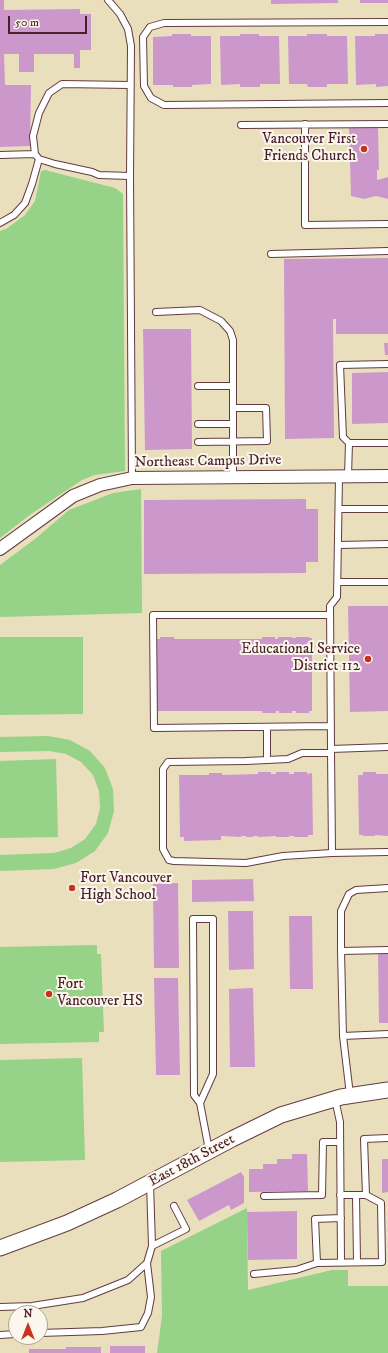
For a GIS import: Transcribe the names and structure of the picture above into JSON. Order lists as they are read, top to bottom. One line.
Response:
{"streets":{"street":["Northeast Campus Drive","East 18th Street"]},"places":["Vancouver First Friends Church","Educational Service District 112","Fort Vancouver High School","Fort Vancouver HS"],"scale_bar":"50 m","north":"top"}
